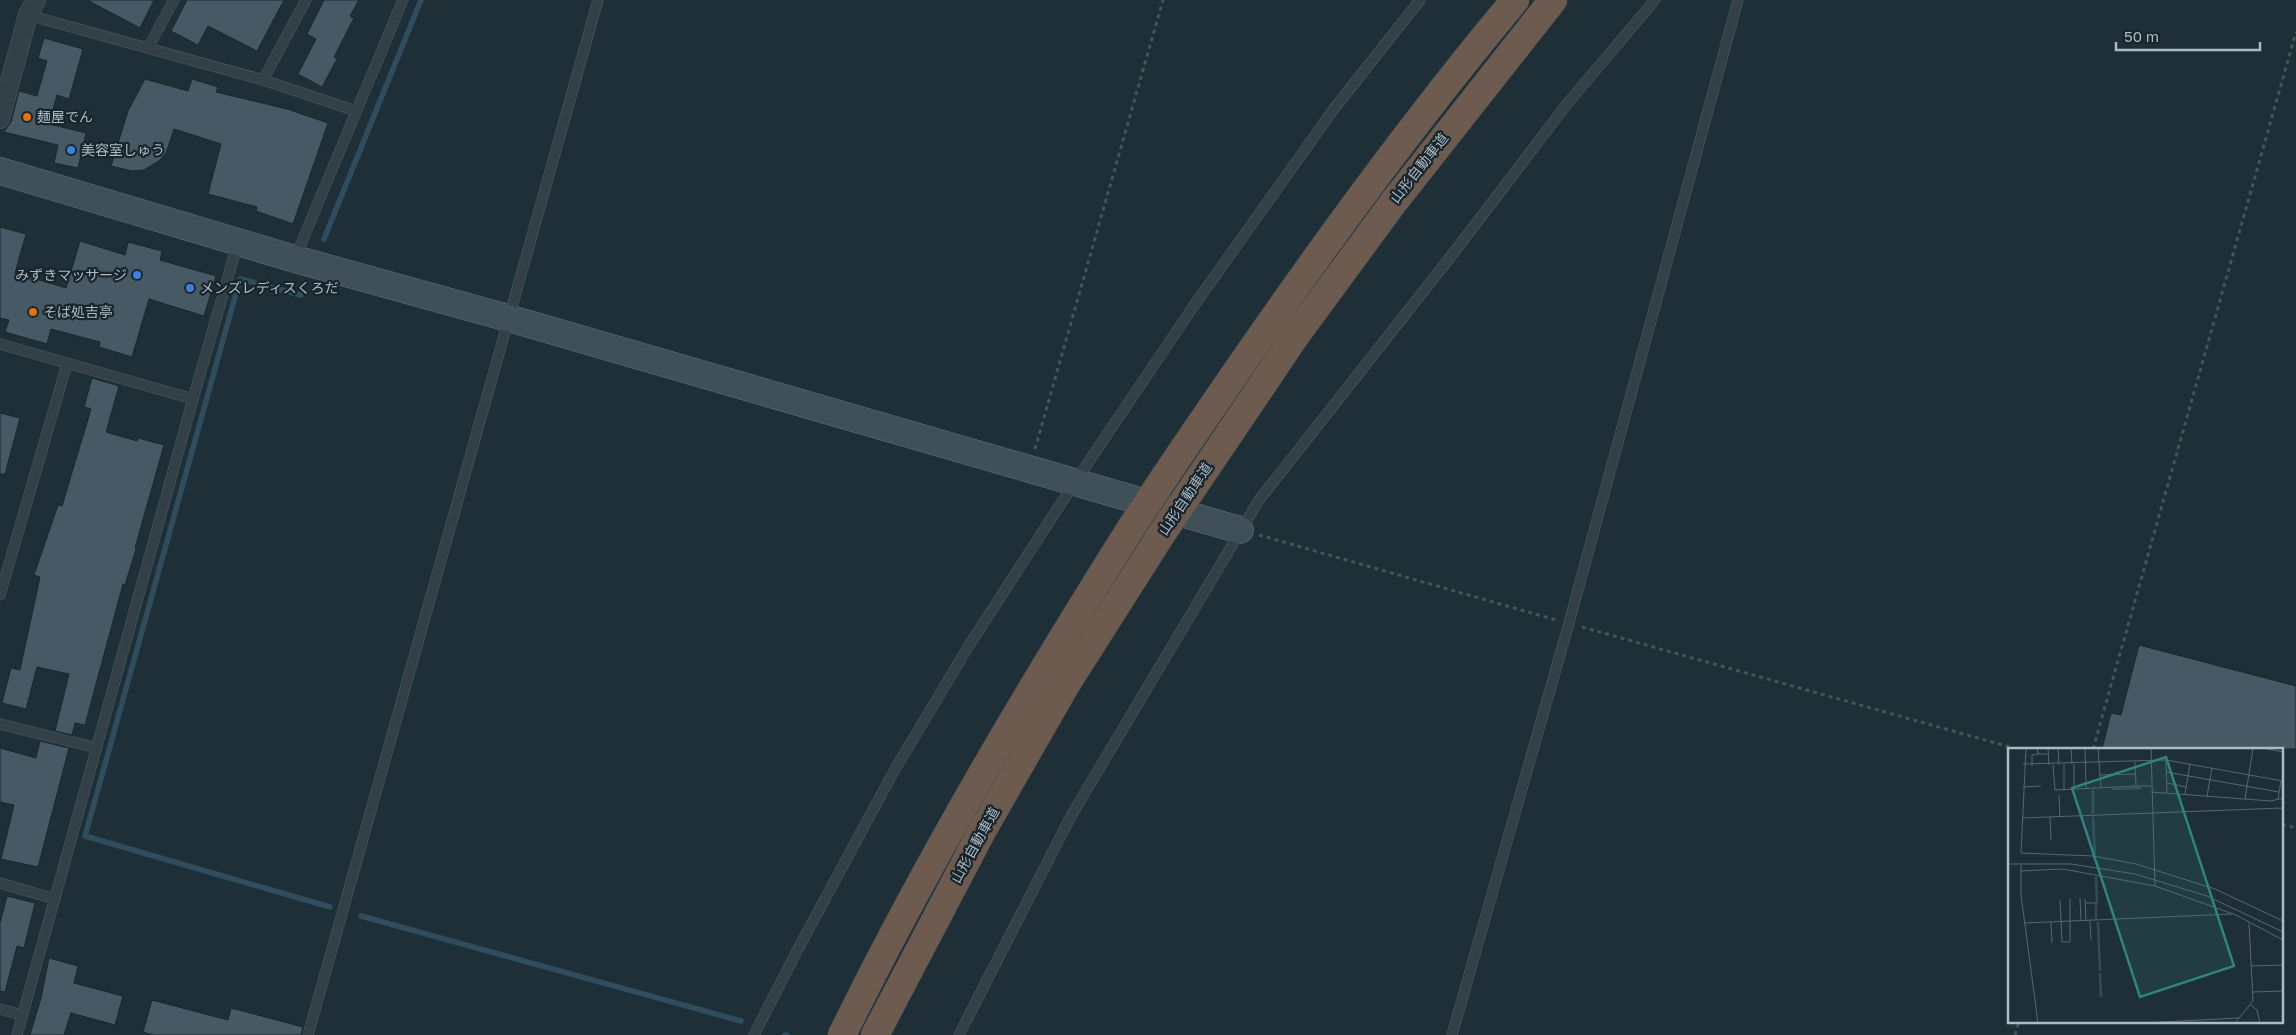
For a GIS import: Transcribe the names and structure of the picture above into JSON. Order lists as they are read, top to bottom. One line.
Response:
{"streets":{"highway":["山形自動車道"]},"places":["麺屋でん","美容室しゅう","みずきマッサージ","メンズレディスくろだ","そば処吉亭"],"scale_bar":"50 m"}
